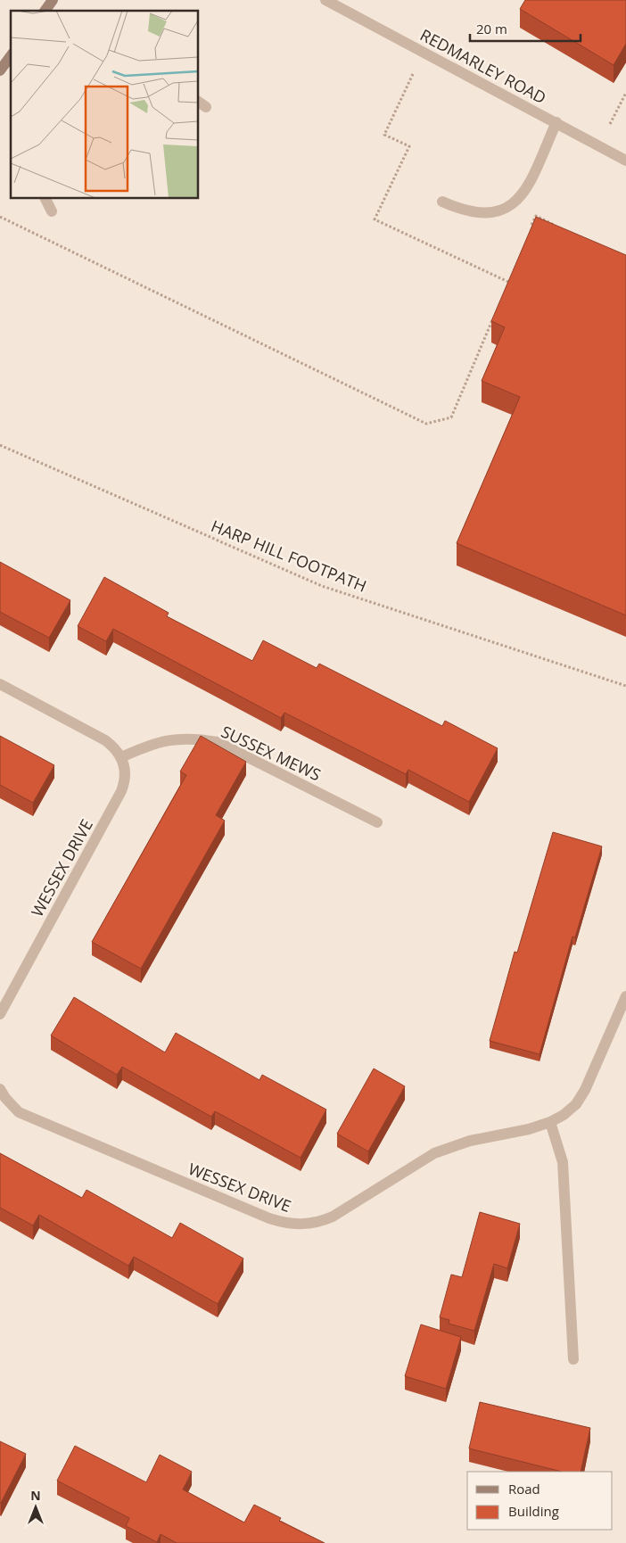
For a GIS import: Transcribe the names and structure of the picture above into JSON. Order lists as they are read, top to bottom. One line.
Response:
{"streets":{"street":["REDMARLEY ROAD","SUSSEX MEWS","WESSEX DRIVE"],"path":["HARP HILL FOOTPATH"]},"crossings":[["SUSSEX MEWS","WESSEX DRIVE"]],"legend":["Road","Building"],"scale_bar":"20 m","north":"top"}
